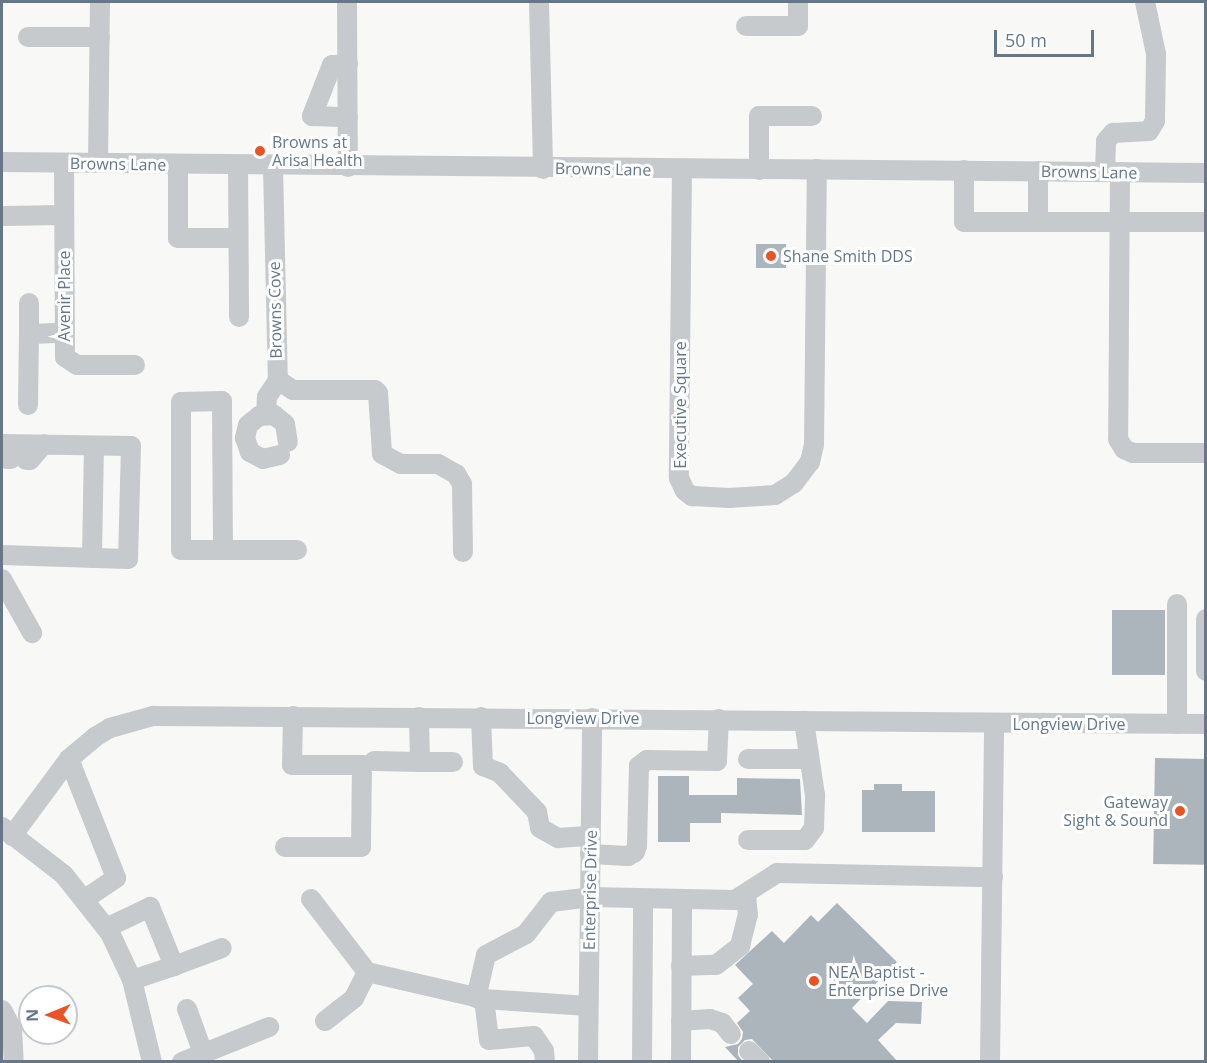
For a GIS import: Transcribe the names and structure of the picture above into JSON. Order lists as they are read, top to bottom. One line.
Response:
{"streets":{"street":["Browns Lane","Avenir Place","Browns Cove","Executive Square","Longview Drive","Enterprise Drive"]},"crossings":[["Browns Lane","Avenir Place"],["Browns Lane","Browns Cove"],["Browns Lane","Executive Square"],["Longview Drive","Enterprise Drive"]],"places":["Browns at Arisa Health","Shane Smith DDS","Gateway Sight & Sound","NEA Baptist - Enterprise Drive"],"scale_bar":"50 m","north":"left"}
